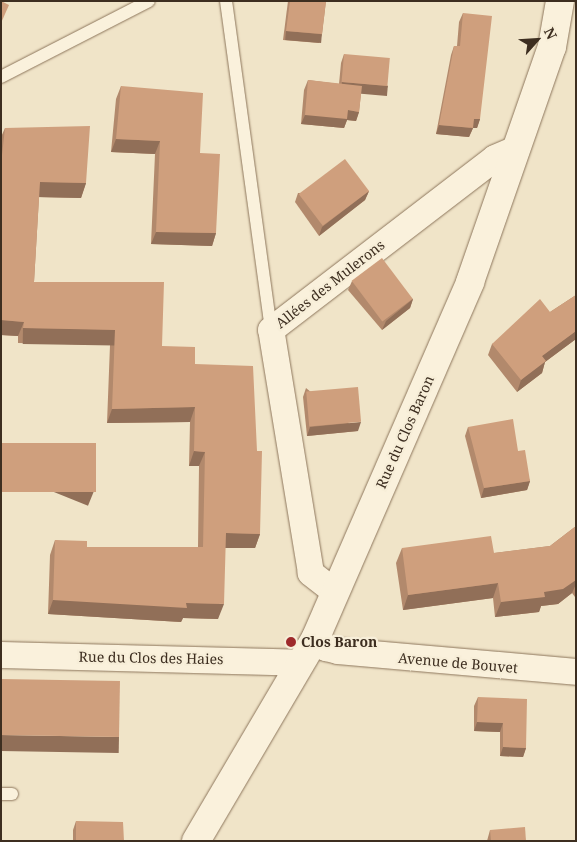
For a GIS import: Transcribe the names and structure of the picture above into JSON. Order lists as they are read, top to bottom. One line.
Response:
{"streets":{"street":["Allées des Mulerons","Rue du Clos Baron","Rue du Clos des Haies","Avenue de Bouvet"]},"crossings":[["Allées des Mulerons","Rue du Clos Baron"],["Rue du Clos Baron","Rue du Clos des Haies"],["Rue du Clos Baron","Avenue de Bouvet"]],"places":["Clos Baron"],"north":"top right"}
